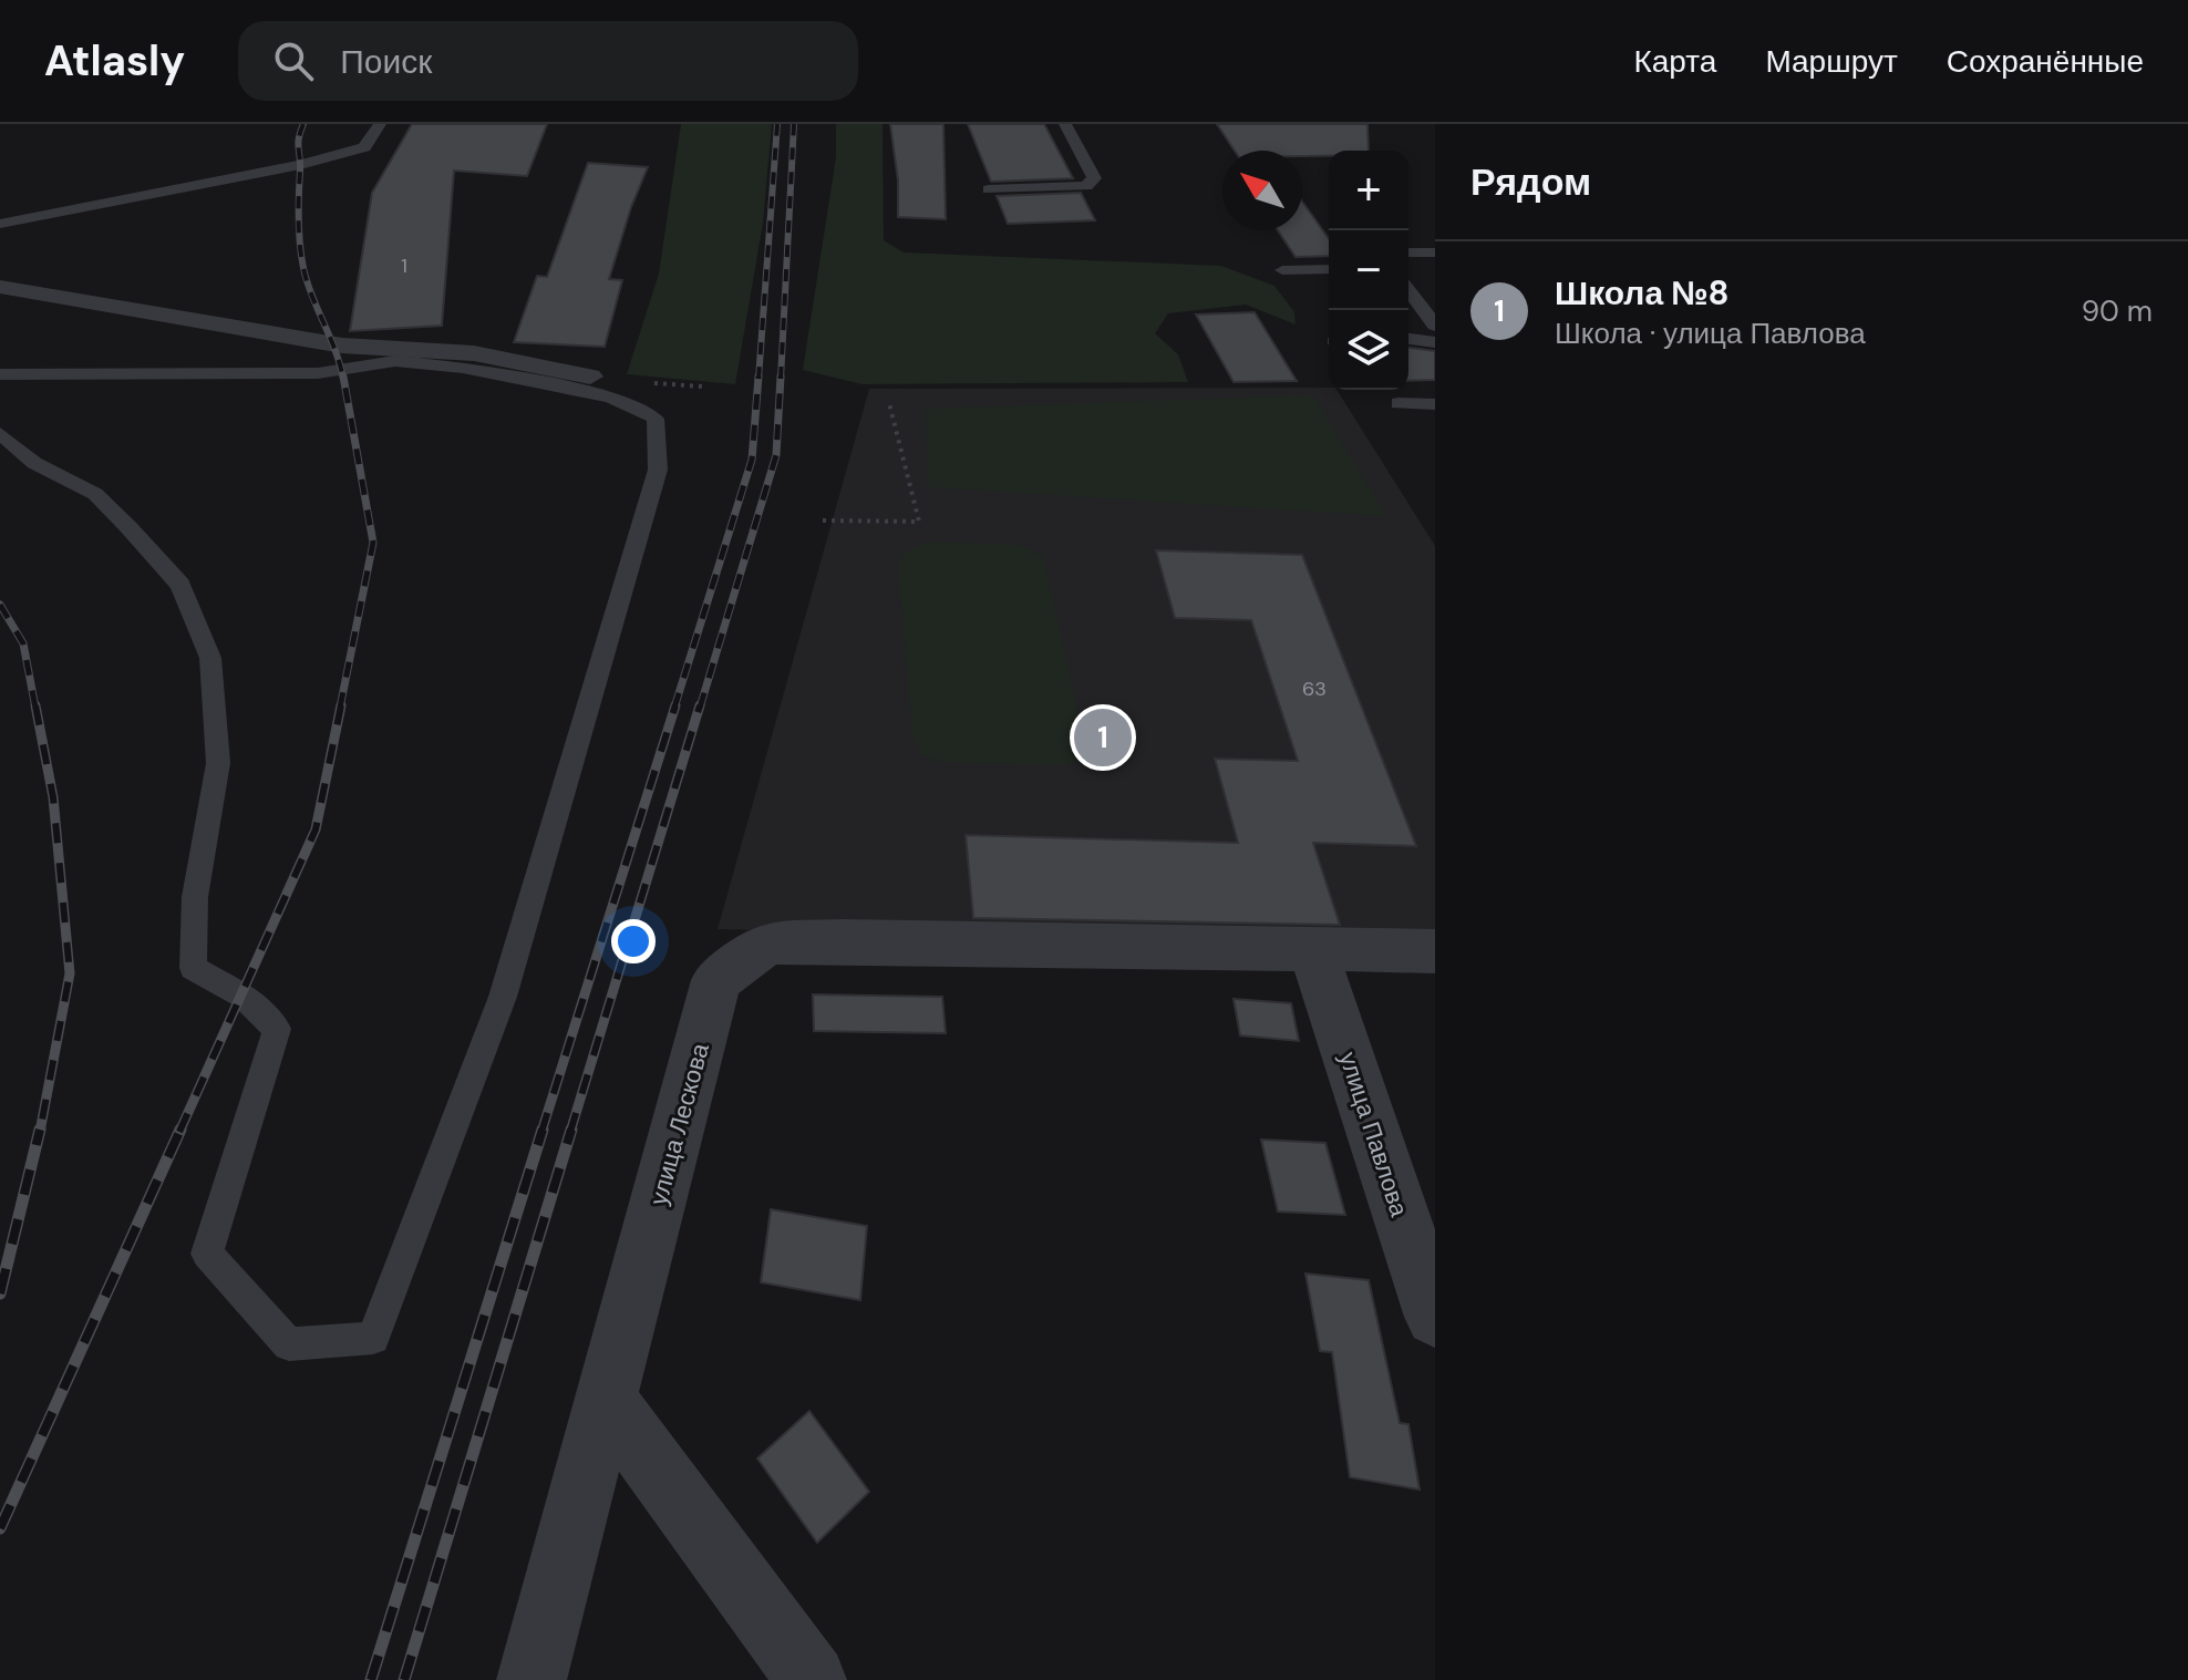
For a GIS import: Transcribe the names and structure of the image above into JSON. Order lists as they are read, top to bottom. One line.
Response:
{"streets":{"street":["улица Лескова","улица Павлова"]},"crossings":[["улица Лескова","улица Павлова"]],"house_numbers":["1","63"],"north":"top left","page":{"header":"Atlasly","search":"Поиск","nav":["Карта","Маршрут","Сохранённые"],"heading":"Рядом","map_buttons":["+","−"],"list":[{"mark":"1","name":"Школа №8","note":"Школа · улица Павлова","value":"90 m"}],"pins":"1"}}
